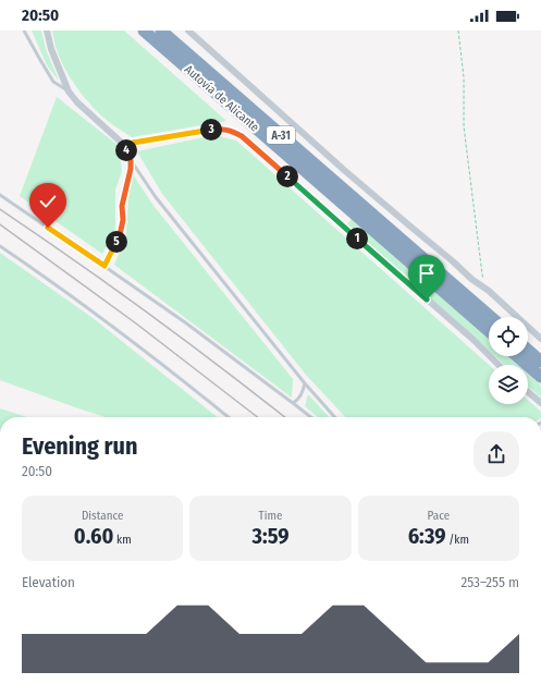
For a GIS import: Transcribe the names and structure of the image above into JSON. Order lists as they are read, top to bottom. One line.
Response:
{"streets":{"highway":["Autovía de Alicante","A-31"]},"page":{"status":"20:50","pins":["3","4","2","1","5"],"heading":["Evening run","20:50"],"stats":[["Distance","0.60 km"],["Time","3:59"],["Pace","6:39 /km"]],"chart":["Elevation","253–255 m"]}}
